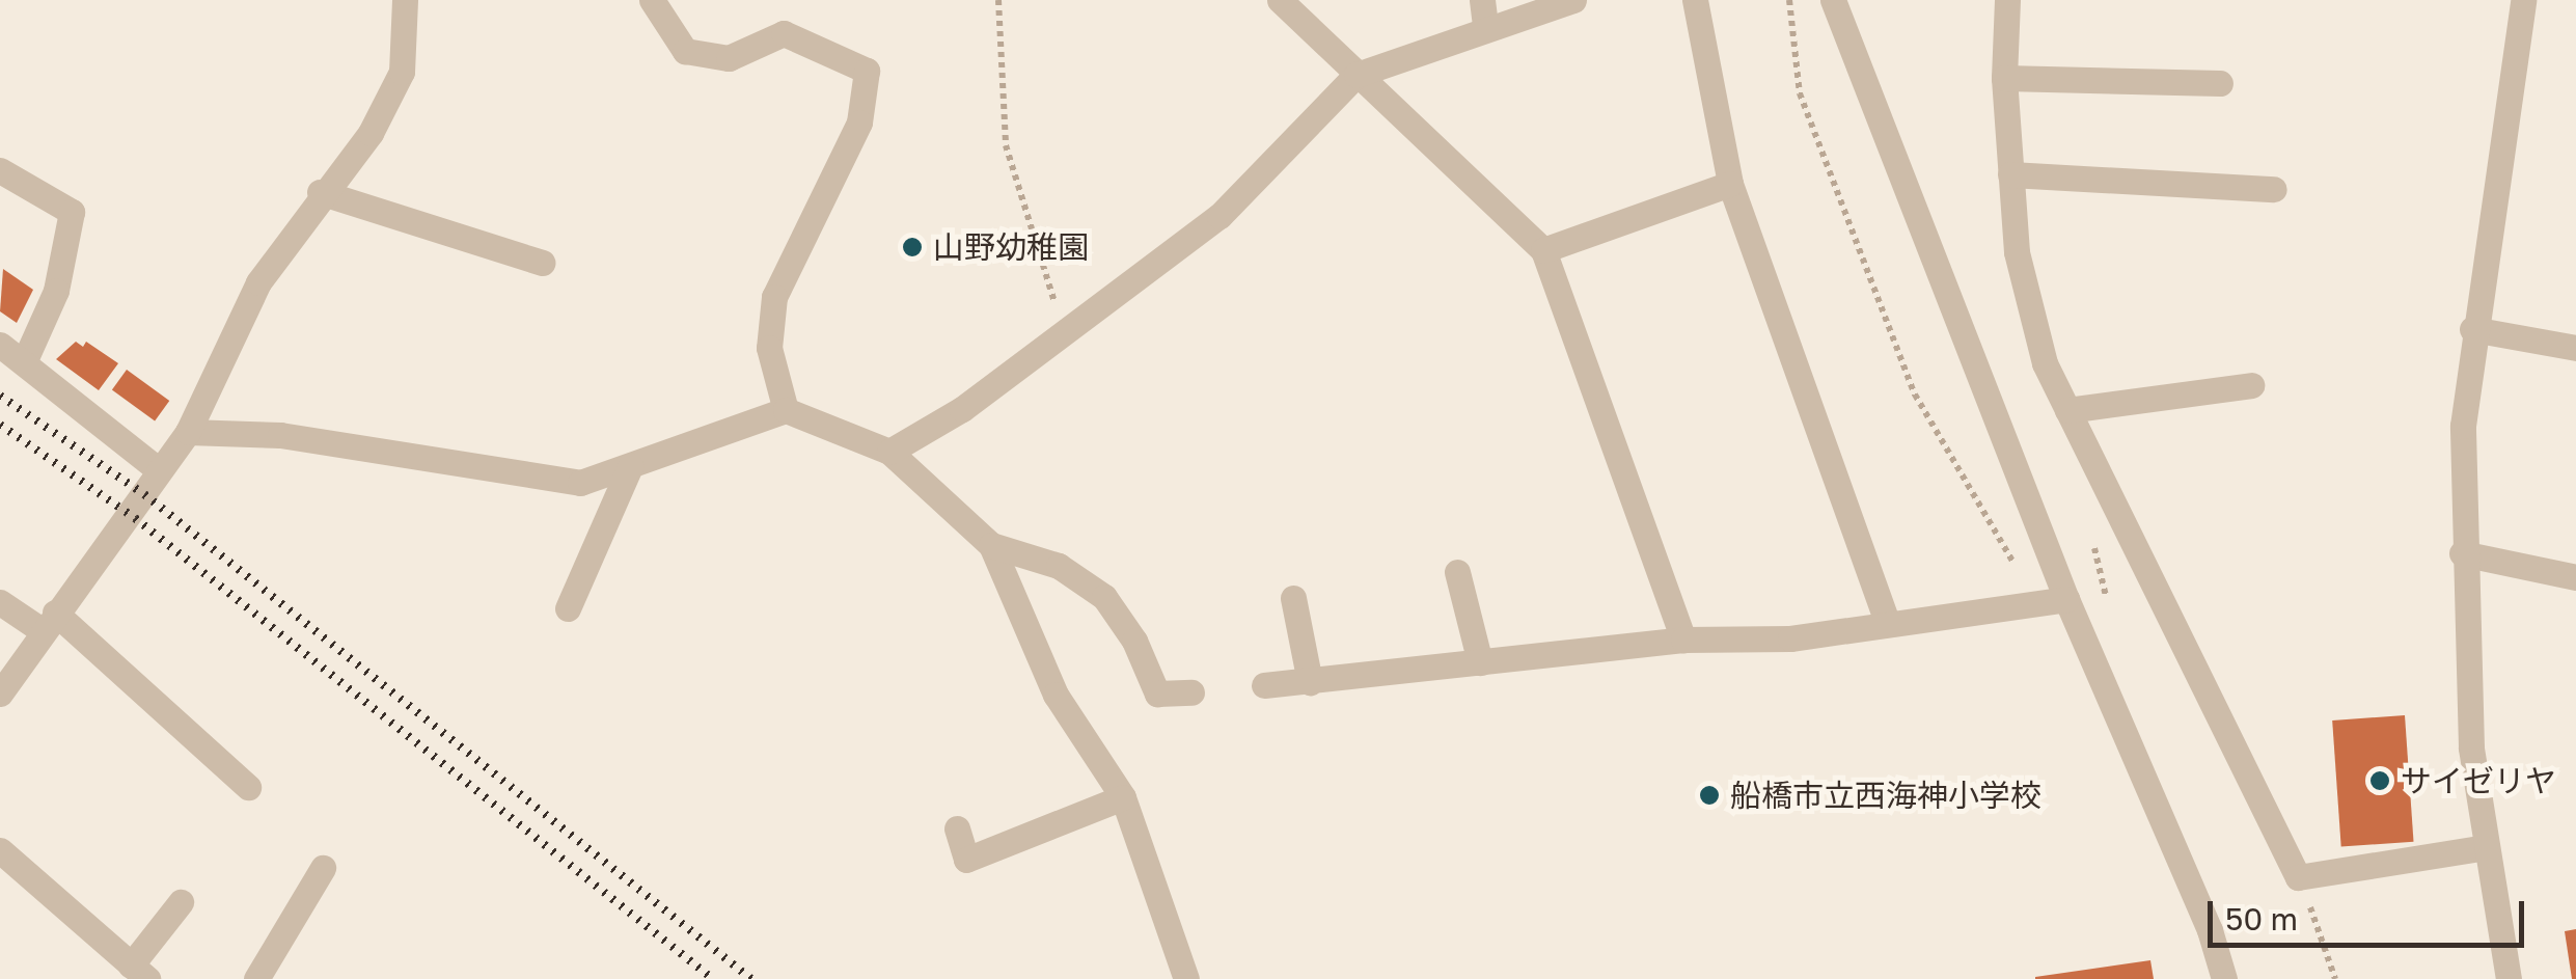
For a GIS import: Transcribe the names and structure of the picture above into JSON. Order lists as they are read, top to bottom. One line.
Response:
{"places":["山野幼稚園","サイゼリヤ","船橋市立西海神小学校"],"scale_bar":"50 m"}
